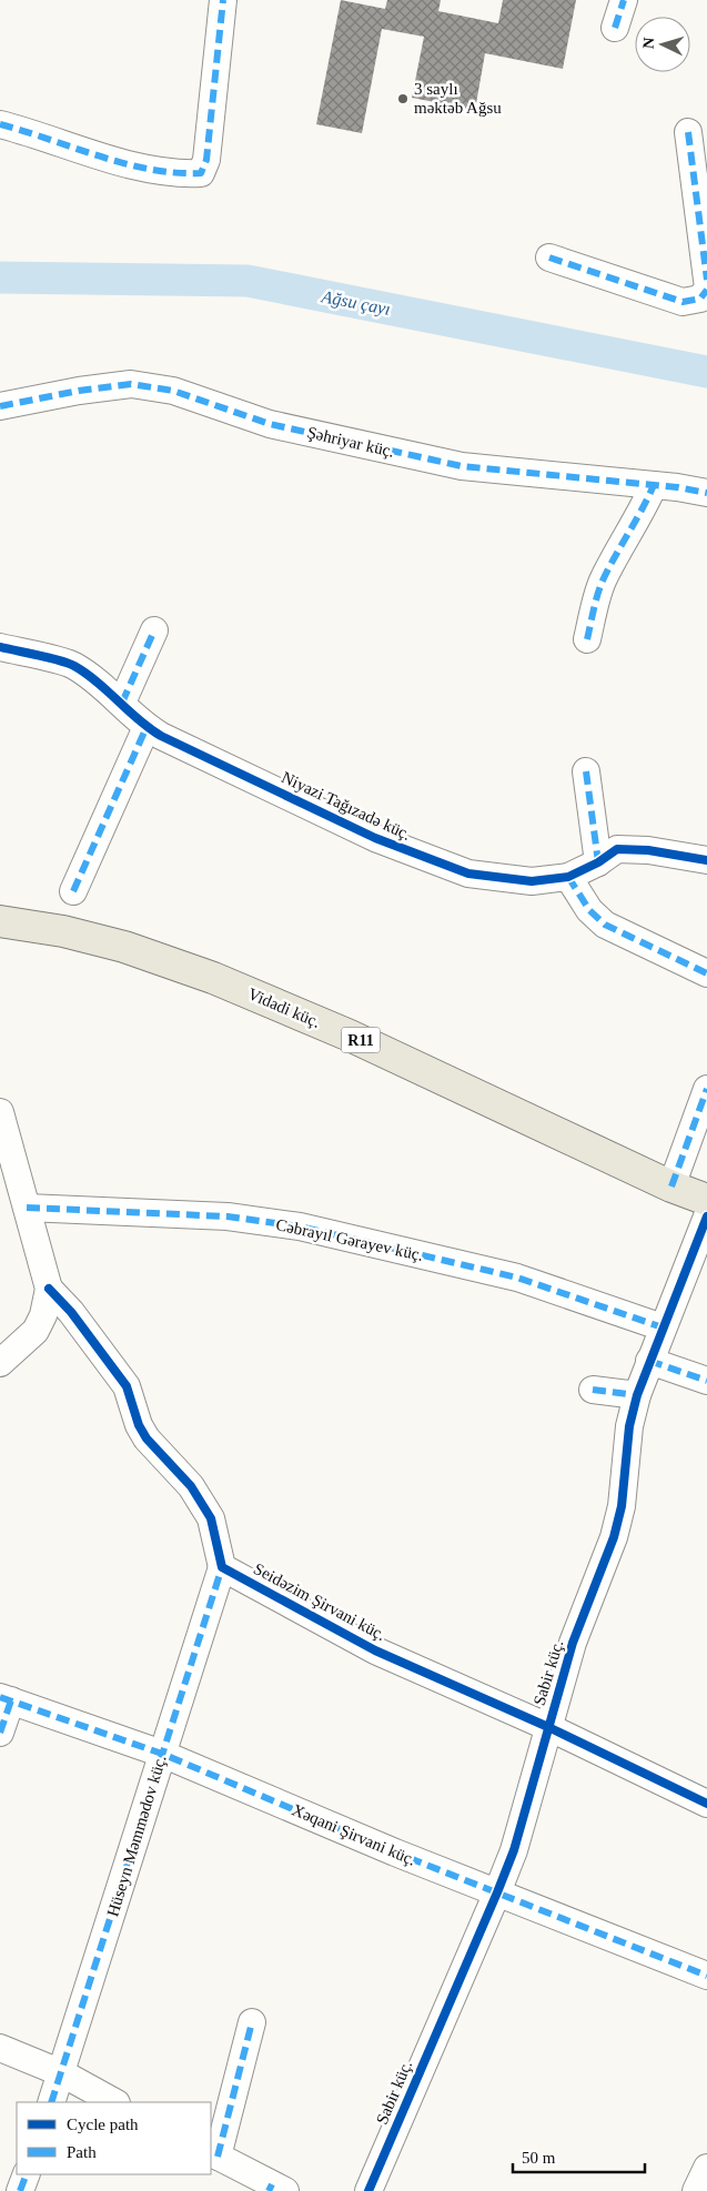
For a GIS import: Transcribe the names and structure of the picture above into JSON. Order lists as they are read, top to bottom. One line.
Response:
{"streets":{"main road":["Vidadi küç.","R11"],"street":["Şəhriyar küç.","Niyazi Tağızadə küç.","Cəbrayıl Gərayev küç.","Seidəzim Şirvani küç.","Sabir küç.","Xəqani Şirvani küç.","Hüseyn Məmmədov küç."]},"crossings":[["Cəbrayıl Gərayev küç.","Sabir küç."],["Seidəzim Şirvani küç.","Sabir küç."],["Seidəzim Şirvani küç.","Hüseyn Məmmədov küç."],["Sabir küç.","Xəqani Şirvani küç."],["Xəqani Şirvani küç.","Hüseyn Məmmədov küç."]],"water":["Ağsu çayı"],"places":["3 saylı məktəb Ağsu"],"legend":["Cycle path","Path"],"scale_bar":"50 m","north":"left"}
